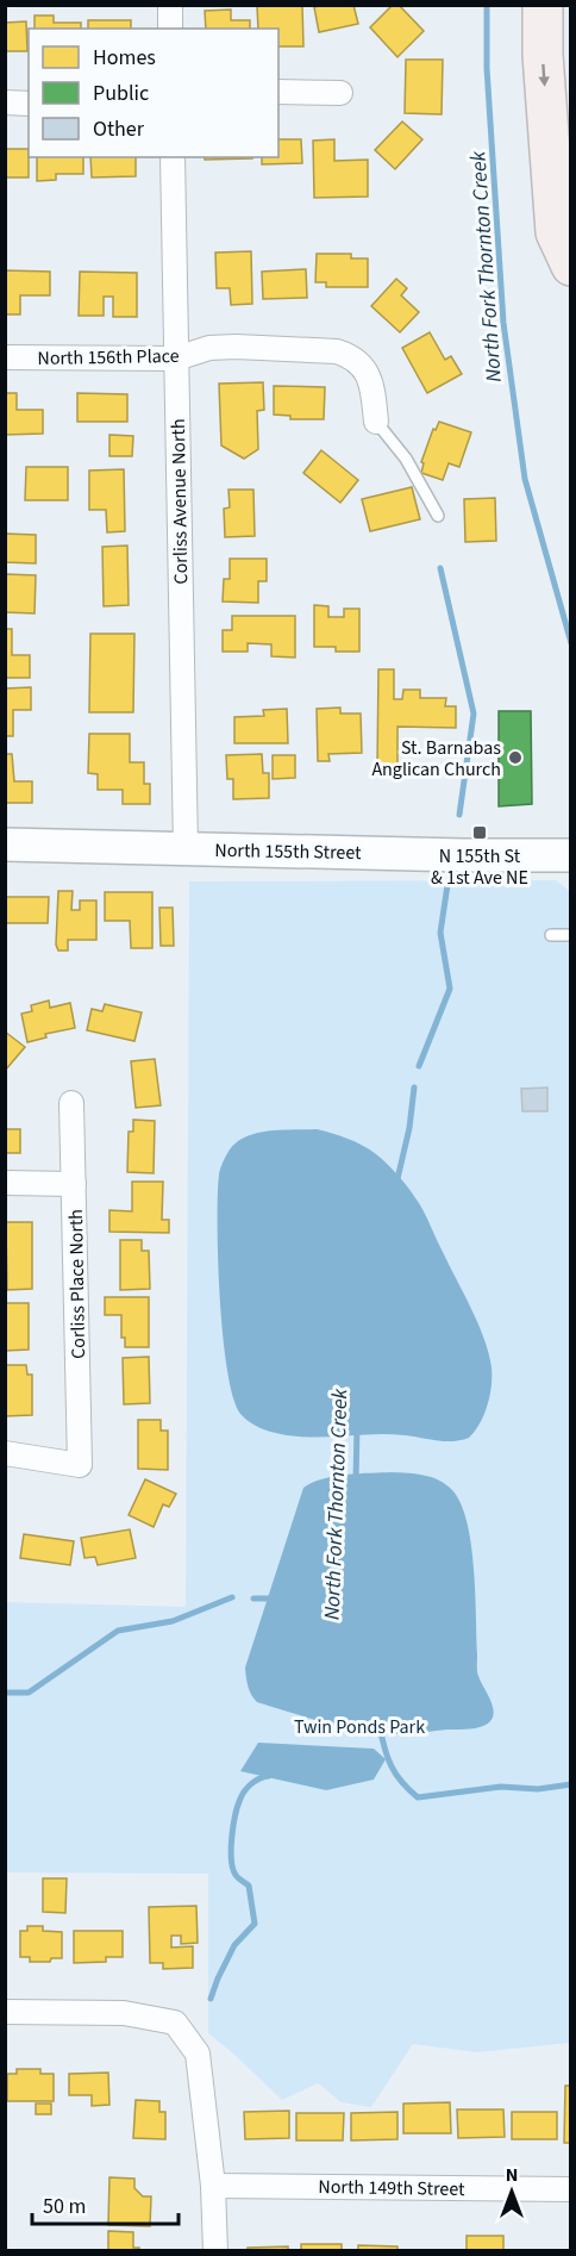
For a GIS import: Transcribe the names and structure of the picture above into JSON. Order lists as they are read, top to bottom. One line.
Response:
{"streets":{"street":["North 156th Place","Corliss Avenue North","North 155th Street","Corliss Place North","North 149th Street"]},"crossings":[["North 156th Place","Corliss Avenue North"],["Corliss Avenue North","North 155th Street"]],"water":["North Fork Thornton Creek"],"parks":["Twin Ponds Park"],"places":{"other":["St. Barnabas Anglican Church"],"transit":["N 155th St & 1st Ave NE"]},"legend":["Homes","Public","Other"],"scale_bar":"50 m","north":"top"}
